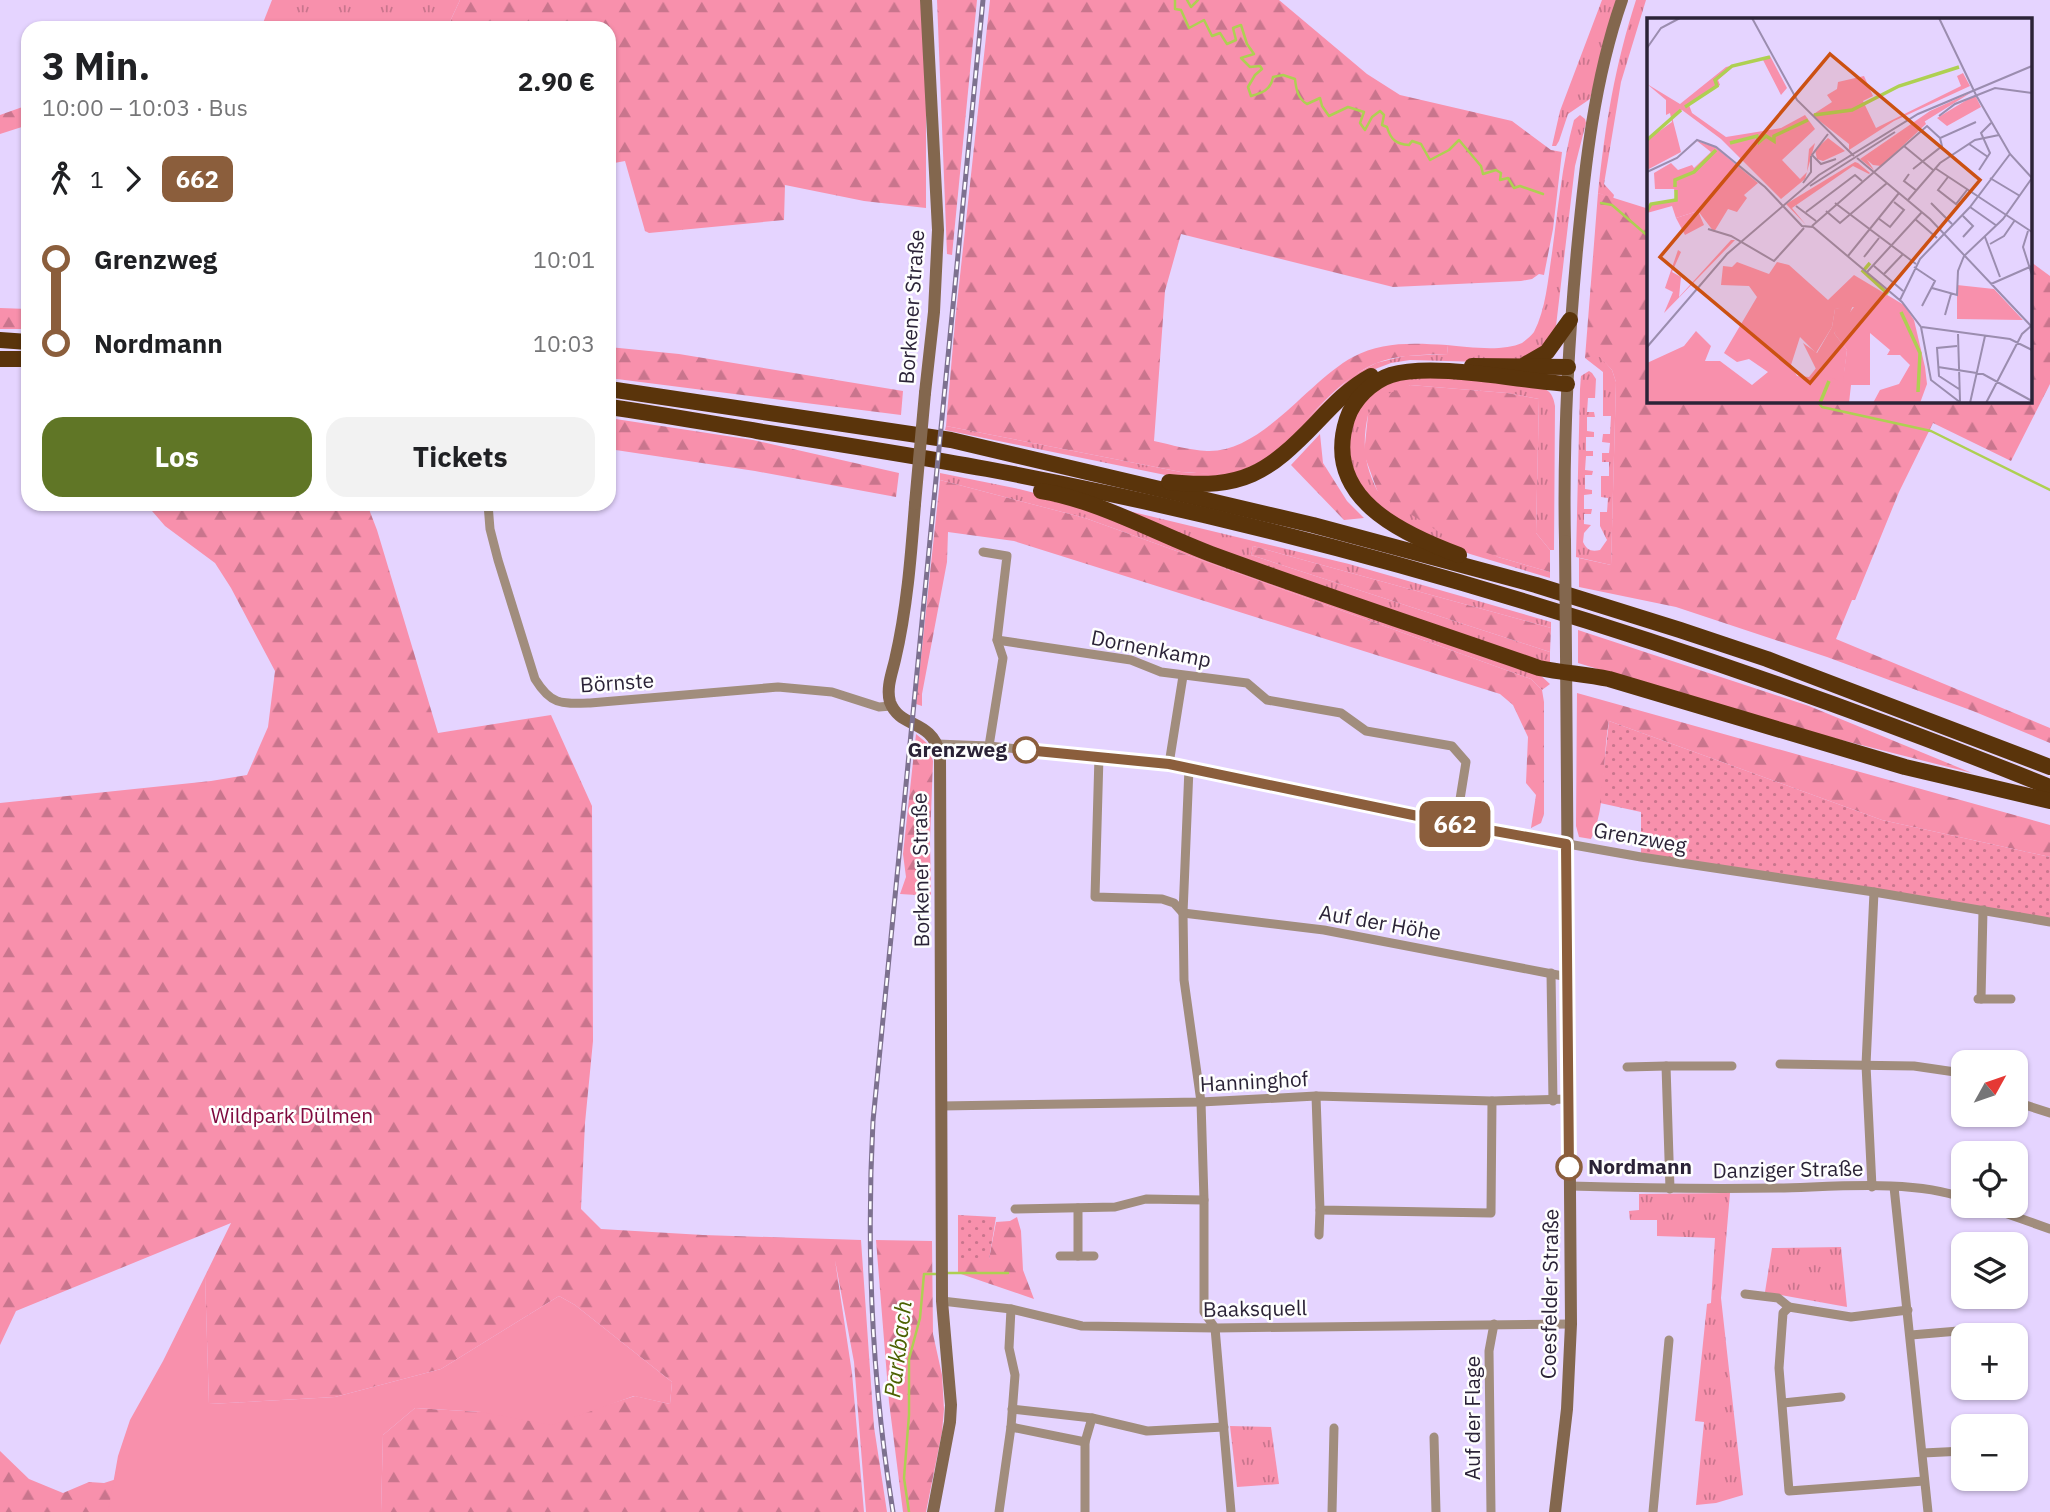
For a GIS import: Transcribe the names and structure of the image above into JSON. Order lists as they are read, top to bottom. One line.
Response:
{"streets":{"street":["Borkener Straße","Dornenkamp","Börnste","Grenzweg","Auf der Höhe","Hanninghof","Danziger Straße","Coesfelder Straße","Baaksquell","Auf der Flage"]},"crossings":[["Borkener Straße","Börnste"],["Borkener Straße","Grenzweg"],["Borkener Straße","Hanninghof"],["Borkener Straße","Baaksquell"],["Dornenkamp","Grenzweg"],["Grenzweg","Auf der Höhe"],["Grenzweg","Coesfelder Straße"],["Auf der Höhe","Coesfelder Straße"],["Hanninghof","Coesfelder Straße"],["Danziger Straße","Coesfelder Straße"],["Coesfelder Straße","Baaksquell"],["Baaksquell","Auf der Flage"]],"water":["Parkbach"],"parks":["Wildpark Dülmen"],"places":["Grenzweg","Nordmann"],"lines":["bus line 662"],"north":"top right","page":{"on_map":"662","heading":["3 Min.","10:00 – 10:03 · Bus","2.90 €"],"legs":["1","662"],"list":[{"name":"Grenzweg","value":"10:01"},{"name":"Nordmann","value":"10:03"}],"buttons":["Los","Tickets"],"map_buttons":["+","−"]}}
